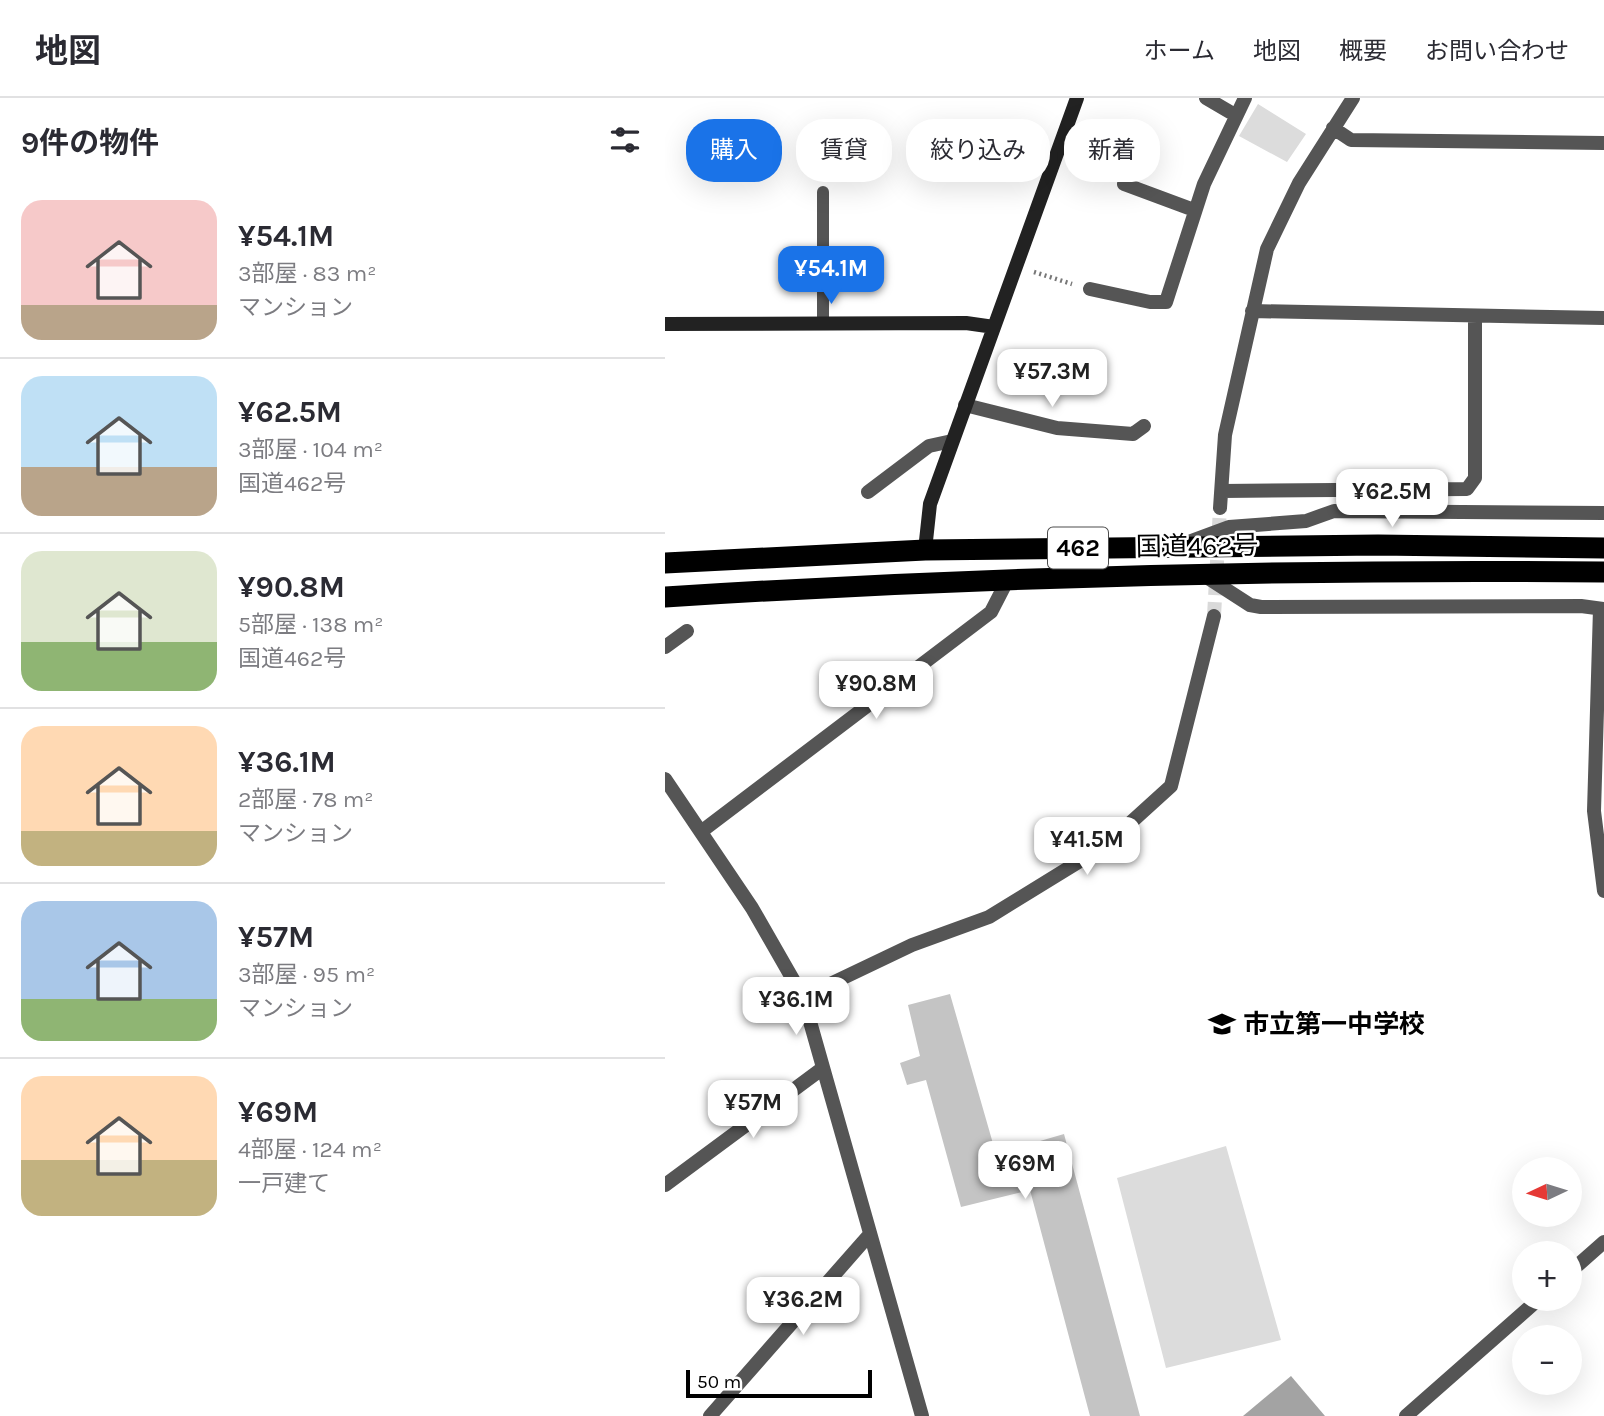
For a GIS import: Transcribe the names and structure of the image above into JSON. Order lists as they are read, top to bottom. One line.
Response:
{"streets":{"highway":["国道462号","462"]},"places":{"school or university":["市立第一中学校"]},"scale_bar":"50 m","north":"left","page":{"header":"地図","nav":["ホーム","地図","概要","お問い合わせ"],"heading":"9件の物件","chip":["購入","賃貸","絞り込み","新着"],"list":[{"name":"¥54.1M","note":"3部屋 · 83 m² · マンション"},{"name":"¥62.5M","note":"3部屋 · 104 m² · 国道462号"},{"name":"¥90.8M","note":"5部屋 · 138 m² · 国道462号"},{"name":"¥36.1M","note":"2部屋 · 78 m² · マンション"},{"name":"¥57M","note":"3部屋 · 95 m² · マンション"},{"name":"¥69M","note":"4部屋 · 124 m² · 一戸建て"}],"price":["¥54.1M","¥57.3M","¥62.5M","¥90.8M","¥41.5M","¥36.1M","¥57M","¥69M","¥36.2M"],"map_buttons":["+","−"],"scale":"50 m"}}
